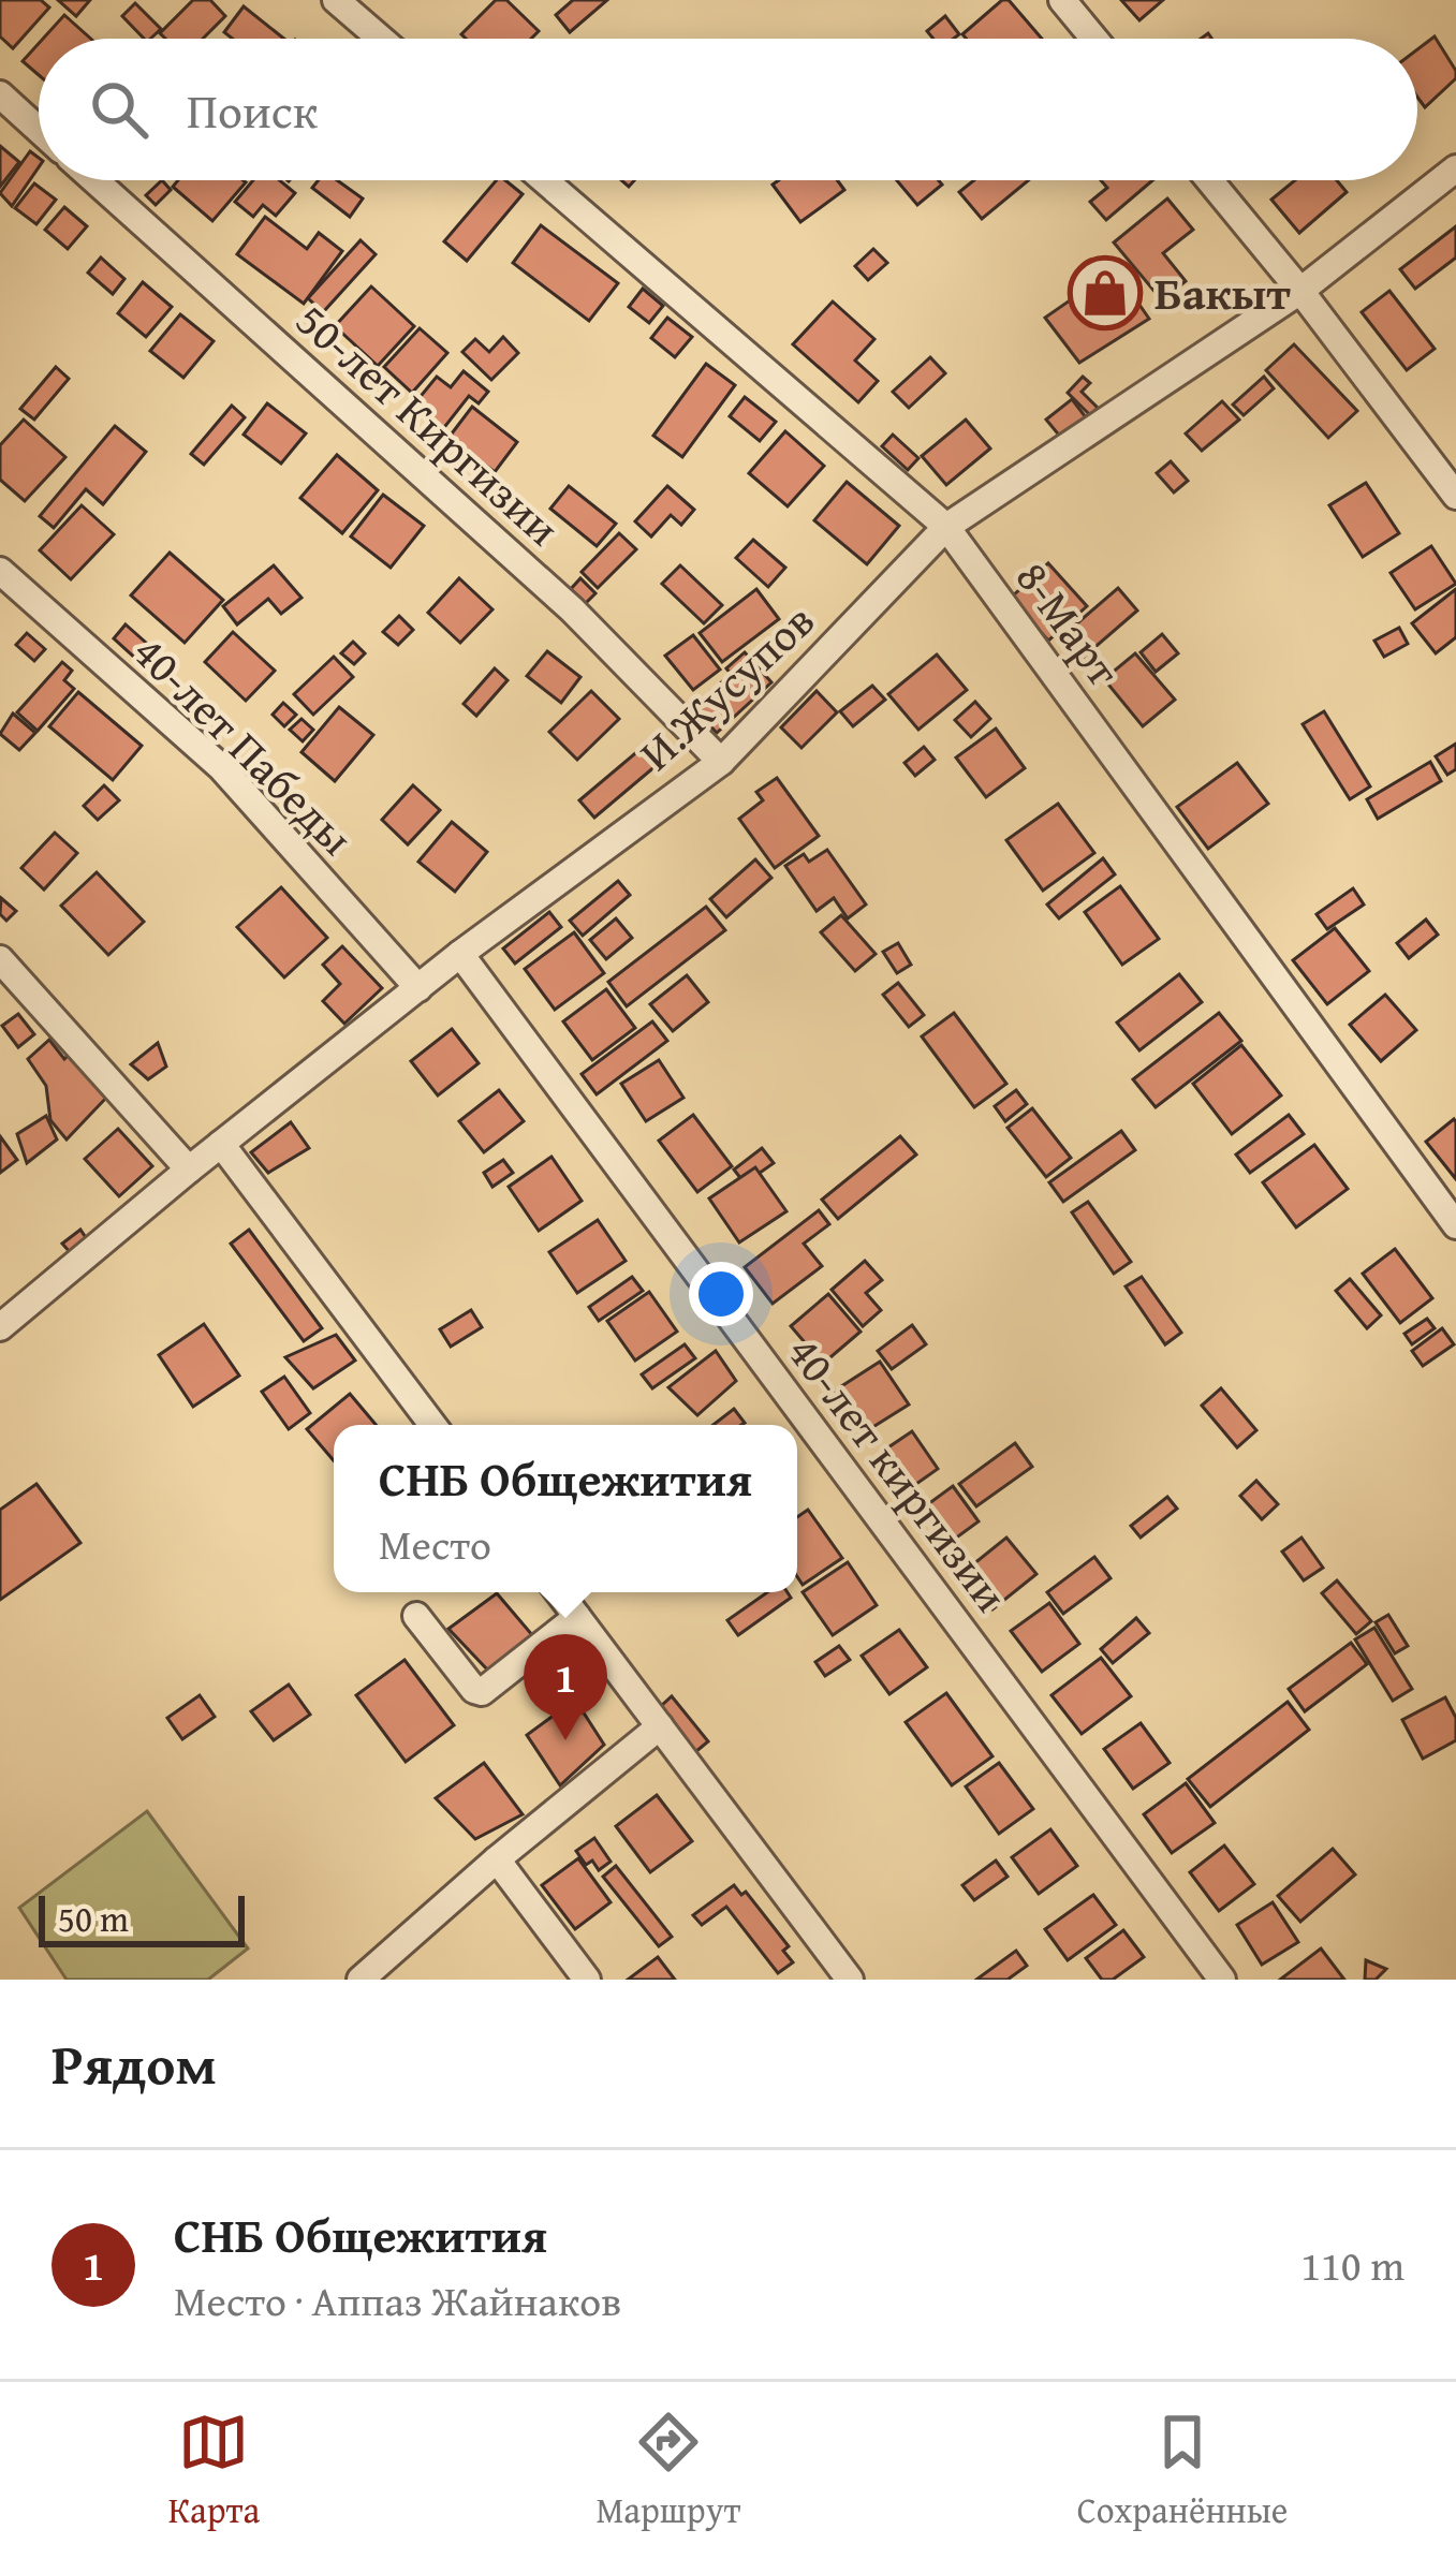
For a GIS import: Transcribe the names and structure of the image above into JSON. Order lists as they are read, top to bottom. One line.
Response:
{"streets":{"street":["50-лет Киргизии","8-Март","И.Жусупов","40-лет Пабеды","40-лет киргизии"]},"crossings":[["50-лет Киргизии","И.Жусупов"],["8-Март","И.Жусупов"],["И.Жусупов","40-лет Пабеды"],["И.Жусупов","40-лет киргизии"]],"places":{"shop":["Бакыт"]},"scale_bar":"50 m","page":{"search":"Поиск","popup":["СНБ Общежития","Место"],"pins":"1","scale":"50 m","heading":"Рядом","list":[{"mark":"1","name":"СНБ Общежития","note":"Место · Аппаз Жайнаков","value":"110 m"}],"nav":["Карта","Маршрут","Сохранённые"]}}
